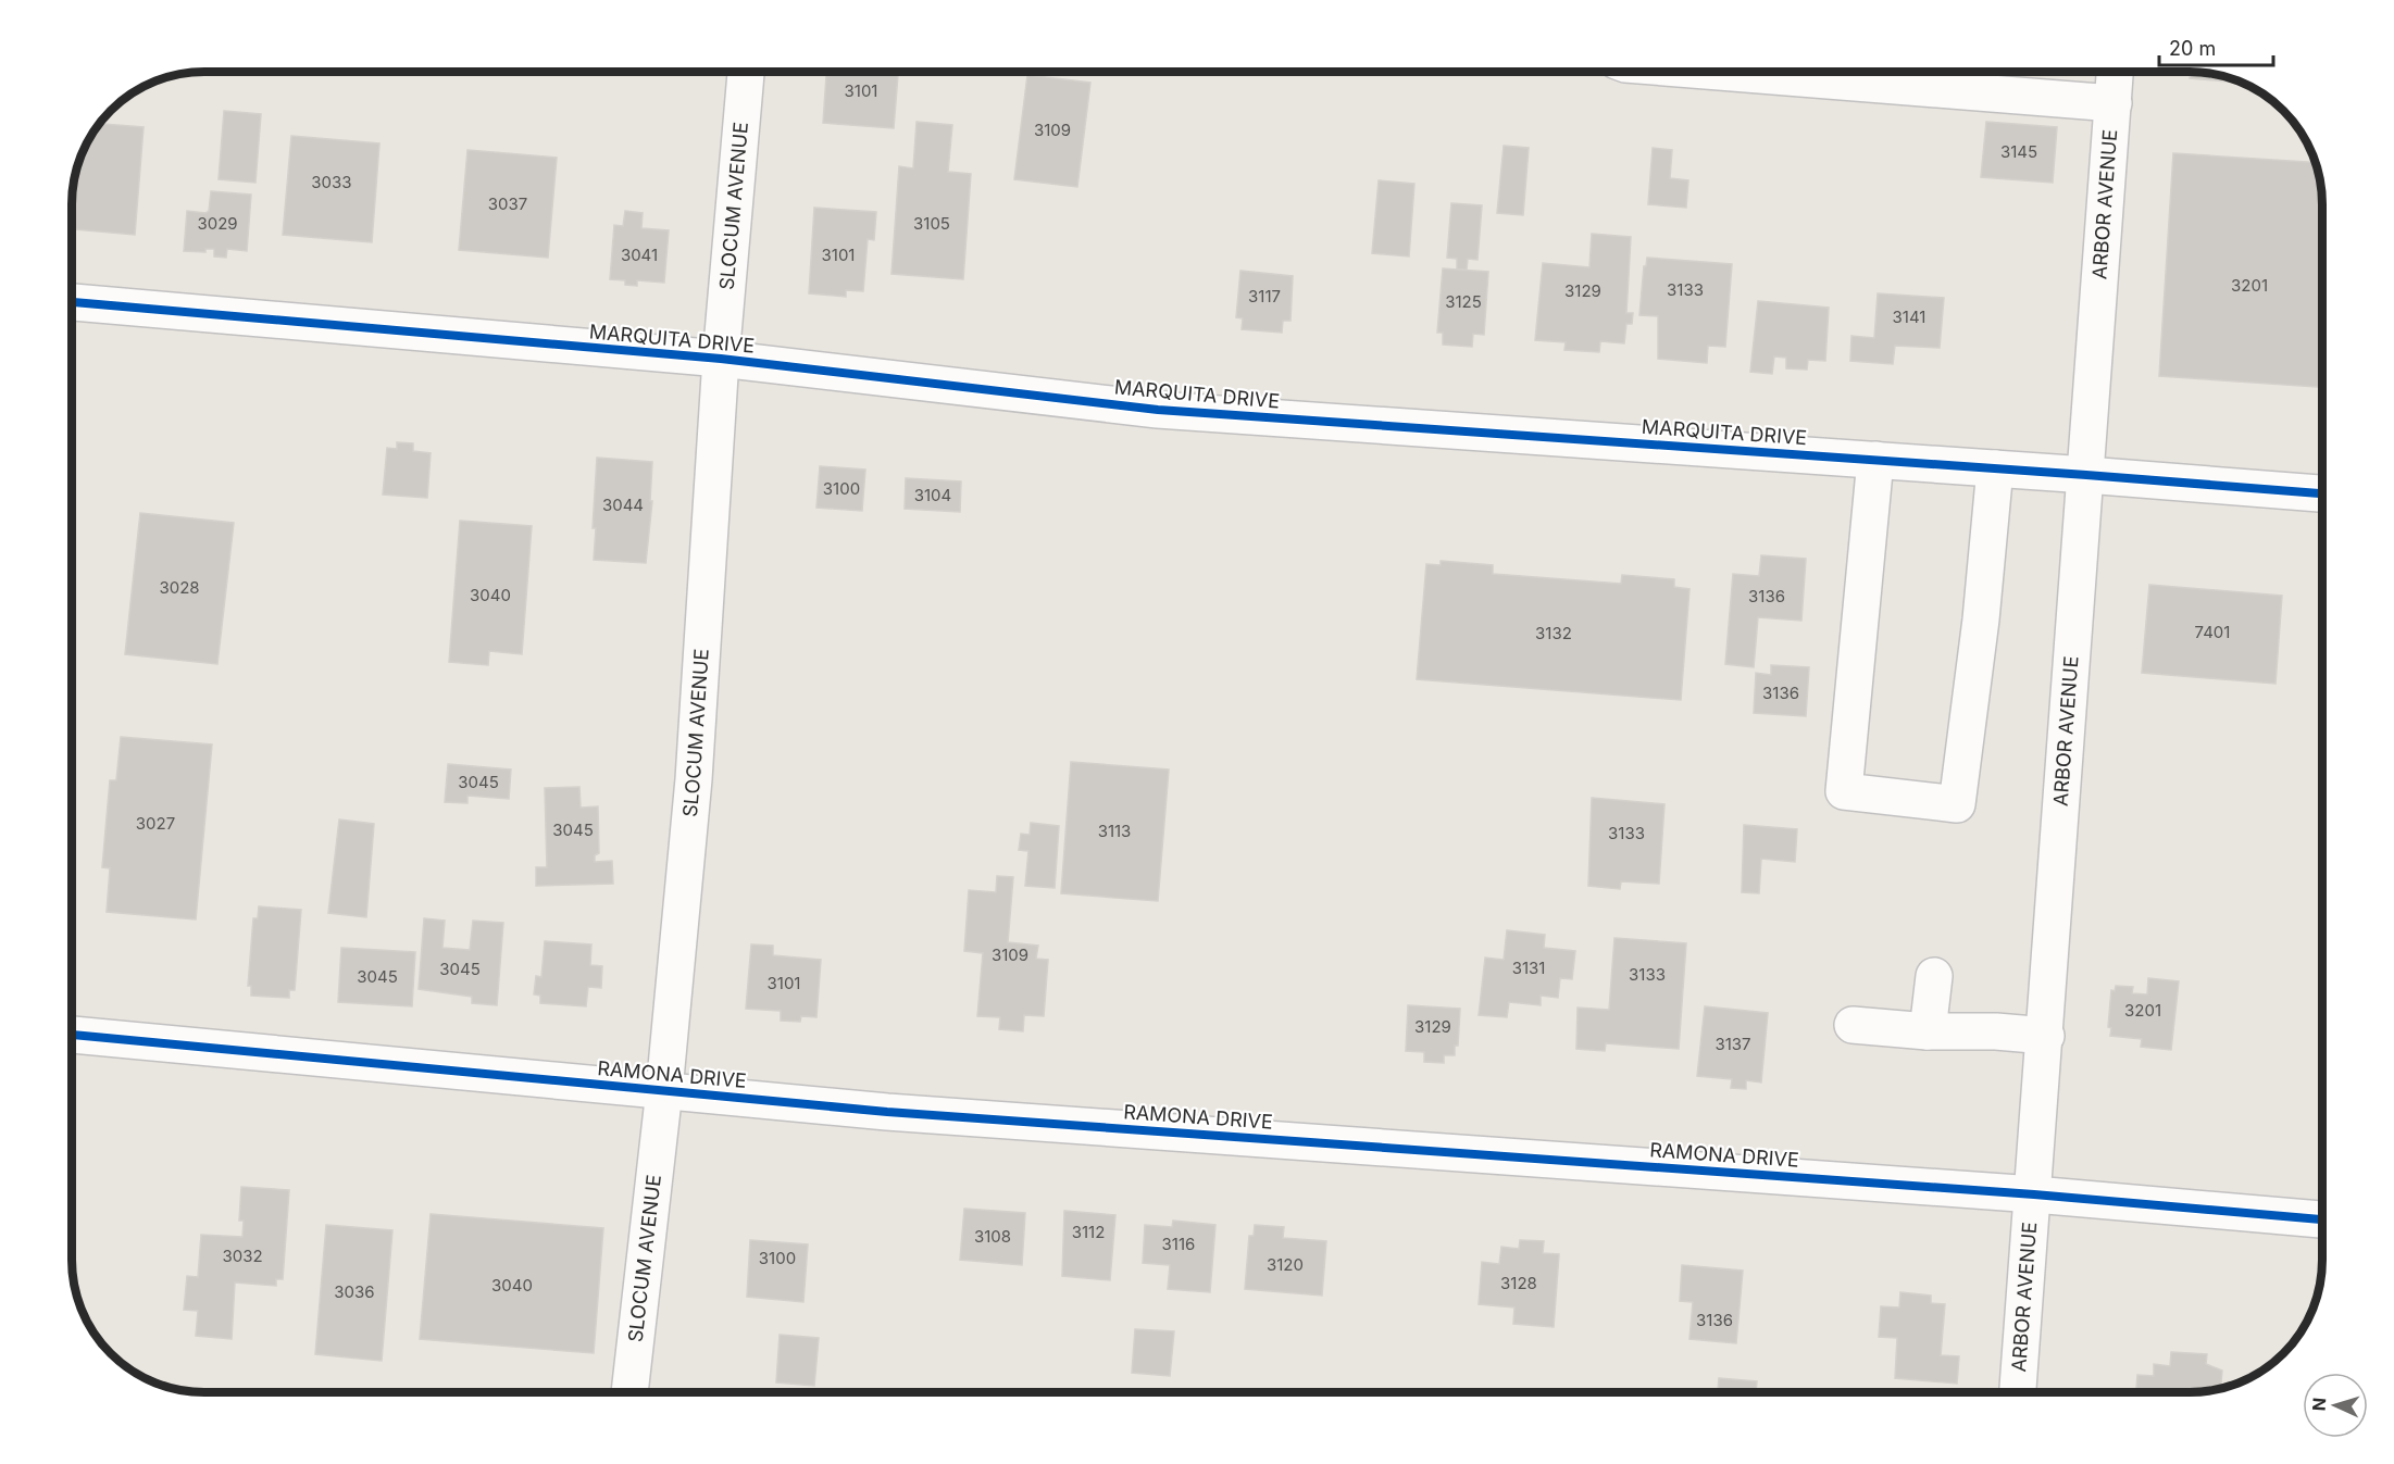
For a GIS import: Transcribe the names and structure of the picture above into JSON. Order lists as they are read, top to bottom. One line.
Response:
{"streets":{"street":["ARBOR AVENUE","SLOCUM AVENUE","MARQUITA DRIVE","RAMONA DRIVE"]},"crossings":[["ARBOR AVENUE","MARQUITA DRIVE"],["ARBOR AVENUE","RAMONA DRIVE"],["SLOCUM AVENUE","MARQUITA DRIVE"],["SLOCUM AVENUE","RAMONA DRIVE"]],"house_numbers":["3101","3109","3145","3033","3037","3029","3105","3041","3101","3201","3133","3129","3117","3125","3141","3100","3104","3044","3028","3040","3136","7401","3132","3136","3045","3027","3045","3113","3133","3109","3131","3045","3133","3045","3101","3201","3129","3137","3112","3108","3116","3032","3100","3120","3128","3040","3036","3136"],"scale_bar":"20 m","north":"left"}
